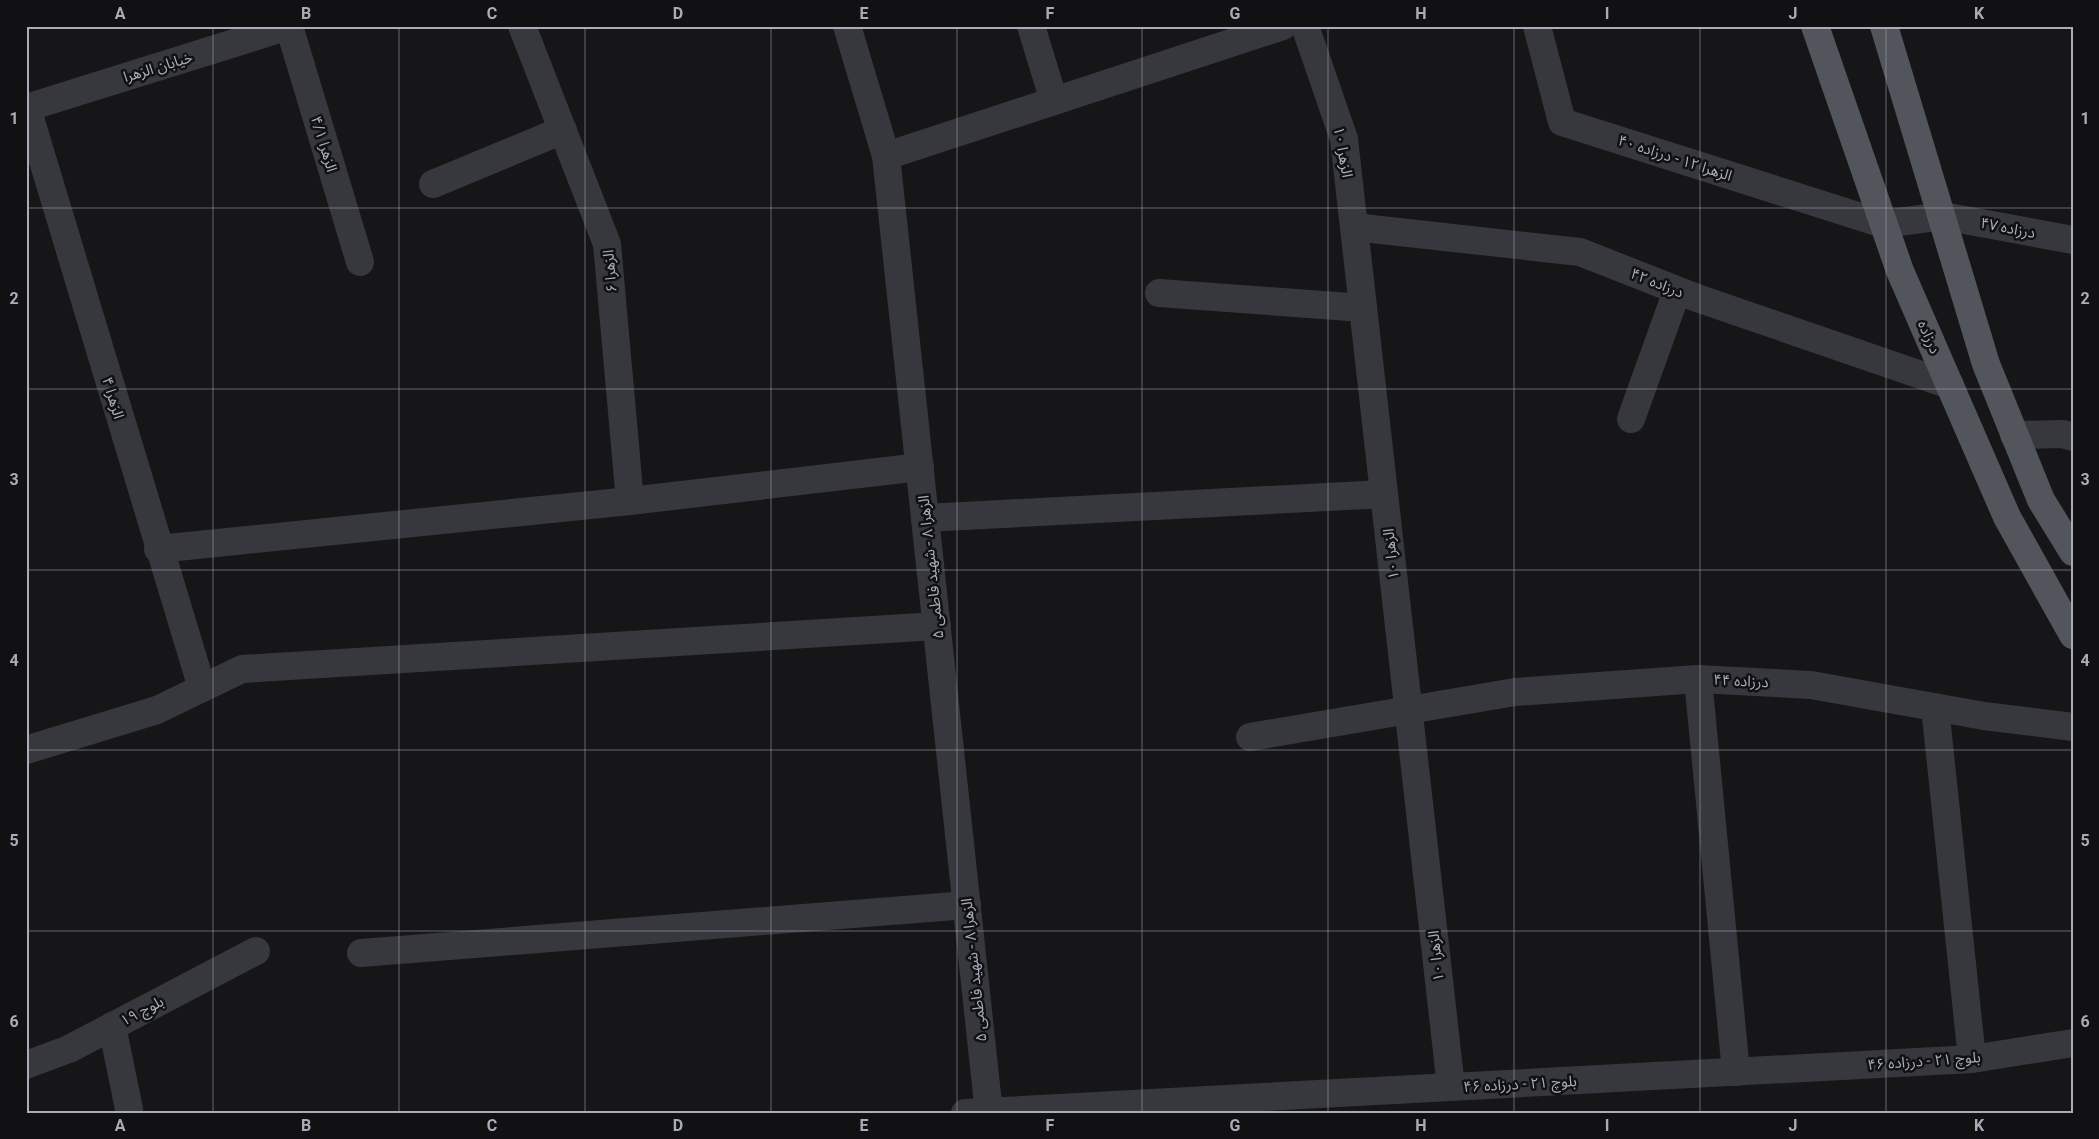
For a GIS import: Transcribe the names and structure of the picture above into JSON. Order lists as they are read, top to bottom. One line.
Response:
{"streets":{"main road":["درزاده"],"street":["خیابان الزهرا","الزهرا ۴/۱","الزهرا ۱۰","الزهرا ۱۲ - درزاده ۴۰","درزاده ۴۷","الزهرا ۶","درزاده ۴۲","الزهرا ۴","الزهرا ۸ - شهید فاطمی ۵","درزاده ۴۴","بلوچ ۱۹","بلوچ ۲۱ - درزاده ۴۶"]},"crossings":[["خیابان الزهرا","الزهرا ۴/۱"],["خیابان الزهرا","الزهرا ۴"],["الزهرا ۱۰","درزاده ۴۲"],["الزهرا ۱۰","درزاده ۴۴"],["الزهرا ۱۰","بلوچ ۲۱ - درزاده ۴۶"],["الزهرا ۱۲ - درزاده ۴۰","درزاده ۴۷"],["الزهرا ۱۲ - درزاده ۴۰","درزاده"],["درزاده ۴۷","درزاده"],["درزاده ۴۲","درزاده"],["الزهرا ۸ - شهید فاطمی ۵","بلوچ ۲۱ - درزاده ۴۶"]],"grid":{"columns":["A","B","C","D","E","F","G","H","I","J","K"],"rows":["1","2","3","4","5","6"]}}
